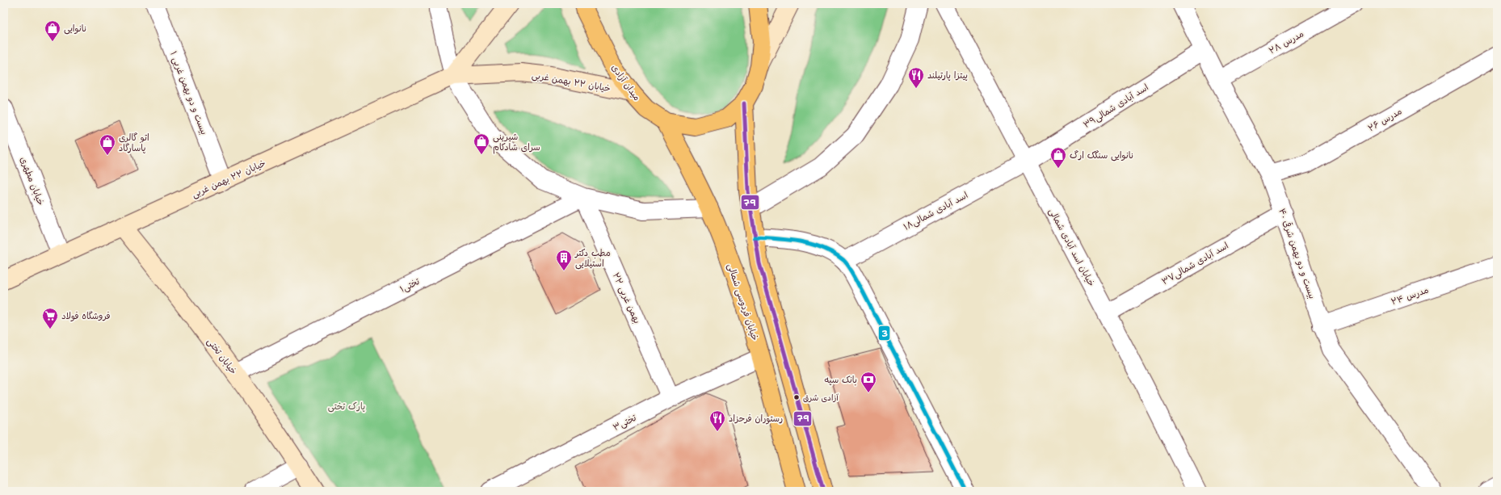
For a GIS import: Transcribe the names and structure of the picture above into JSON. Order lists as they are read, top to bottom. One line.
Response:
{"streets":{"main road":["خیابان ۲۲ بهمن غربی","میدان آزادی","خیابان فردوسی شمالی","خیابان تختی"],"street":["مدرس ۲۸","بیست و دو بهمن غربی ۱","اسد آبادی شمالی۳۹","مدرس ۲۶","خیابان مطهری","اسد آبادی شمالی۱۸","خیابان اسد آبادی شمالی","بیست و دو بهمن شرقی ۴۰","اسد آبادی شمالی۳۷","تختی۱","مدرس ۲۴","۲۲ بهمن غربی","تختی۳"]},"crossings":[["مدرس ۲۸","بیست و دو بهمن شرقی ۴۰"],["خیابان ۲۲ بهمن غربی","میدان آزادی"],["خیابان ۲۲ بهمن غربی","بیست و دو بهمن غربی ۱"],["خیابان ۲۲ بهمن غربی","خیابان مطهری"],["خیابان ۲۲ بهمن غربی","خیابان تختی"],["میدان آزادی","خیابان فردوسی شمالی"],["اسد آبادی شمالی۳۹","اسد آبادی شمالی۱۸"],["اسد آبادی شمالی۳۹","خیابان اسد آبادی شمالی"],["اسد آبادی شمالی۳۹","بیست و دو بهمن شرقی ۴۰"],["مدرس ۲۶","بیست و دو بهمن شرقی ۴۰"],["اسد آبادی شمالی۱۸","خیابان اسد آبادی شمالی"],["خیابان اسد آبادی شمالی","اسد آبادی شمالی۳۷"],["بیست و دو بهمن شرقی ۴۰","اسد آبادی شمالی۳۷"],["بیست و دو بهمن شرقی ۴۰","مدرس ۲۴"],["تختی۱","۲۲ بهمن غربی"],["تختی۱","خیابان تختی"],["۲۲ بهمن غربی","تختی۳"],["خیابان فردوسی شمالی","تختی۳"]],"parks":["پارک تختی"],"places":{"shop":["نانوایی","شیرینی سرای شادکام","اتو گالری پاسارگاد","نانوایی سنگک ارگ"],"restaurant":["پیتزا پارتیلند","رستوران فرحزاد"],"building":["مطب دکتر استیلایی"],"supermarket":["فروشگاه فولاد"],"bank":["بانک سپه"],"other":["آزادی شرق"]},"lines":["transit line 79","transit line 3"]}
